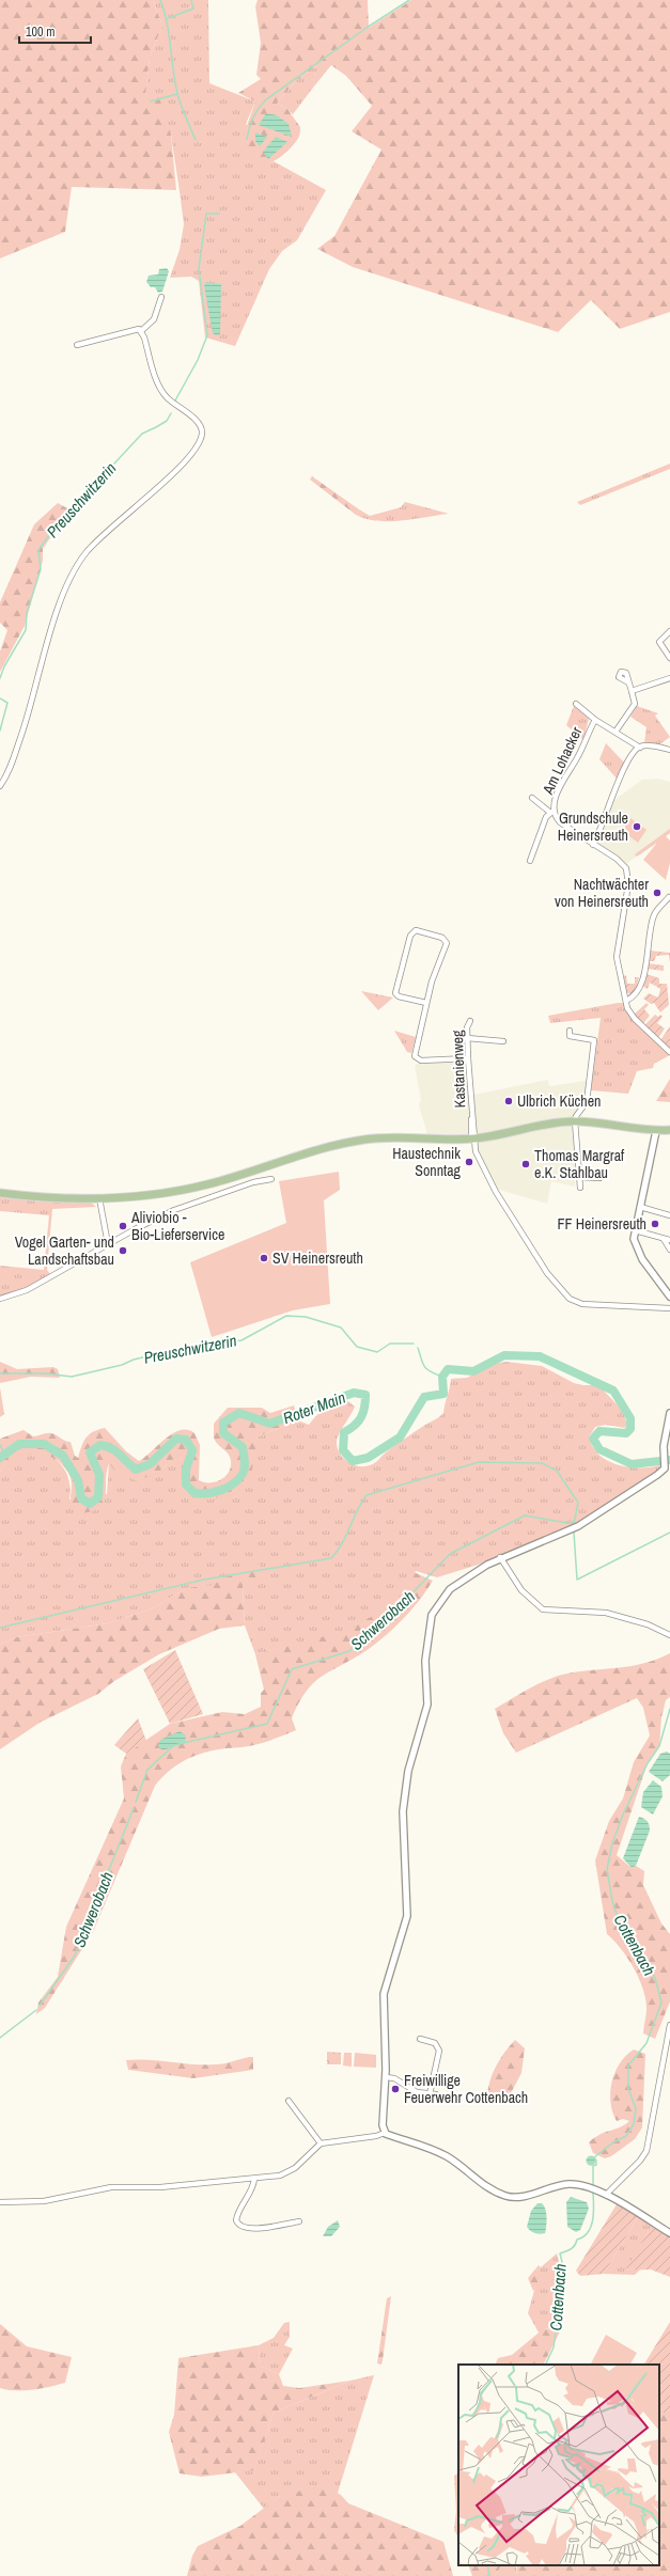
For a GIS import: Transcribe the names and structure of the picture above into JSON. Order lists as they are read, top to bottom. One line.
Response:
{"streets":{"street":["Am Lohacker","Kastanienweg"]},"water":["Preuschwitzerin","Roter Main","Schwerobach","Cottenbach"],"places":["Grundschule Heinersreuth","Nachtwächter von Heinersreuth","Ulbrich Küchen","Haustechnik Sonntag","Thomas Margraf e.K. Stahlbau","FF Heinersreuth","Aliviobio - Bio-Lieferservice","Vogel Garten- und Landschaftsbau","SV Heinersreuth","Freiwillige Feuerwehr Cottenbach"],"scale_bar":"100 m"}
